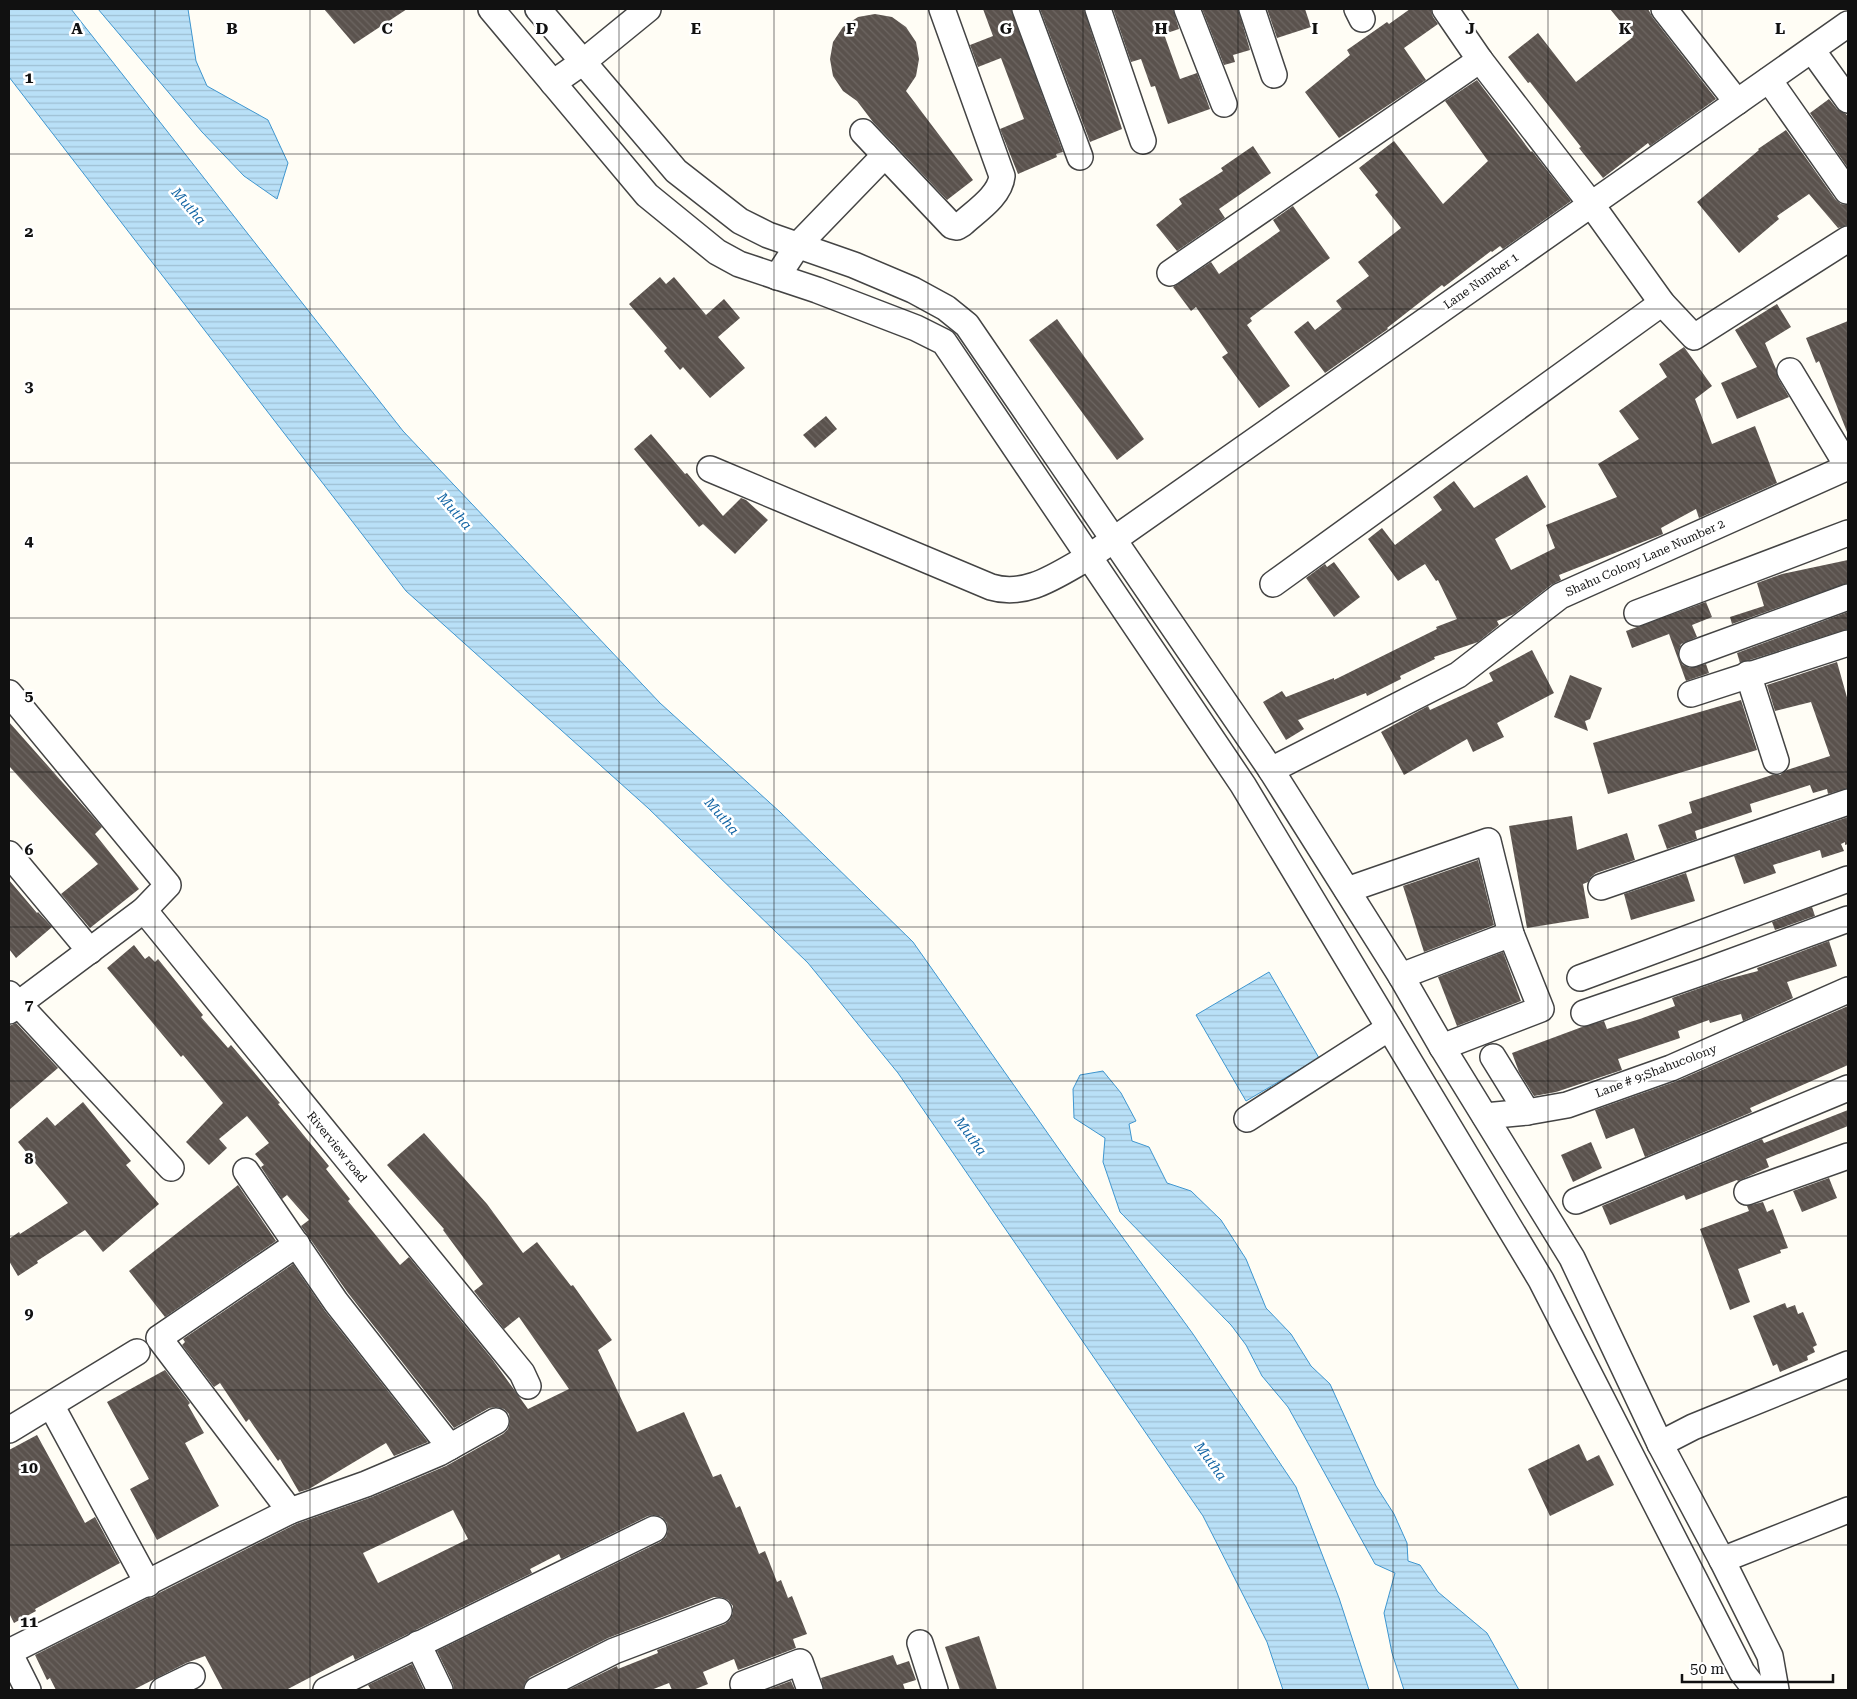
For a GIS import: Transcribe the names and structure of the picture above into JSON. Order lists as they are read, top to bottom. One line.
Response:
{"streets":{"street":["Lane Number 1","Shahu Colony Lane Number 2","Lane # 9;Shahucolony","Riverview road"]},"water":["Mutha"],"scale_bar":"50 m","grid":{"columns":["A","B","C","D","E","F","G","H","I","J","K","L"],"rows":["1","2","3","4","5","6","7","8","9","10","11"]}}
